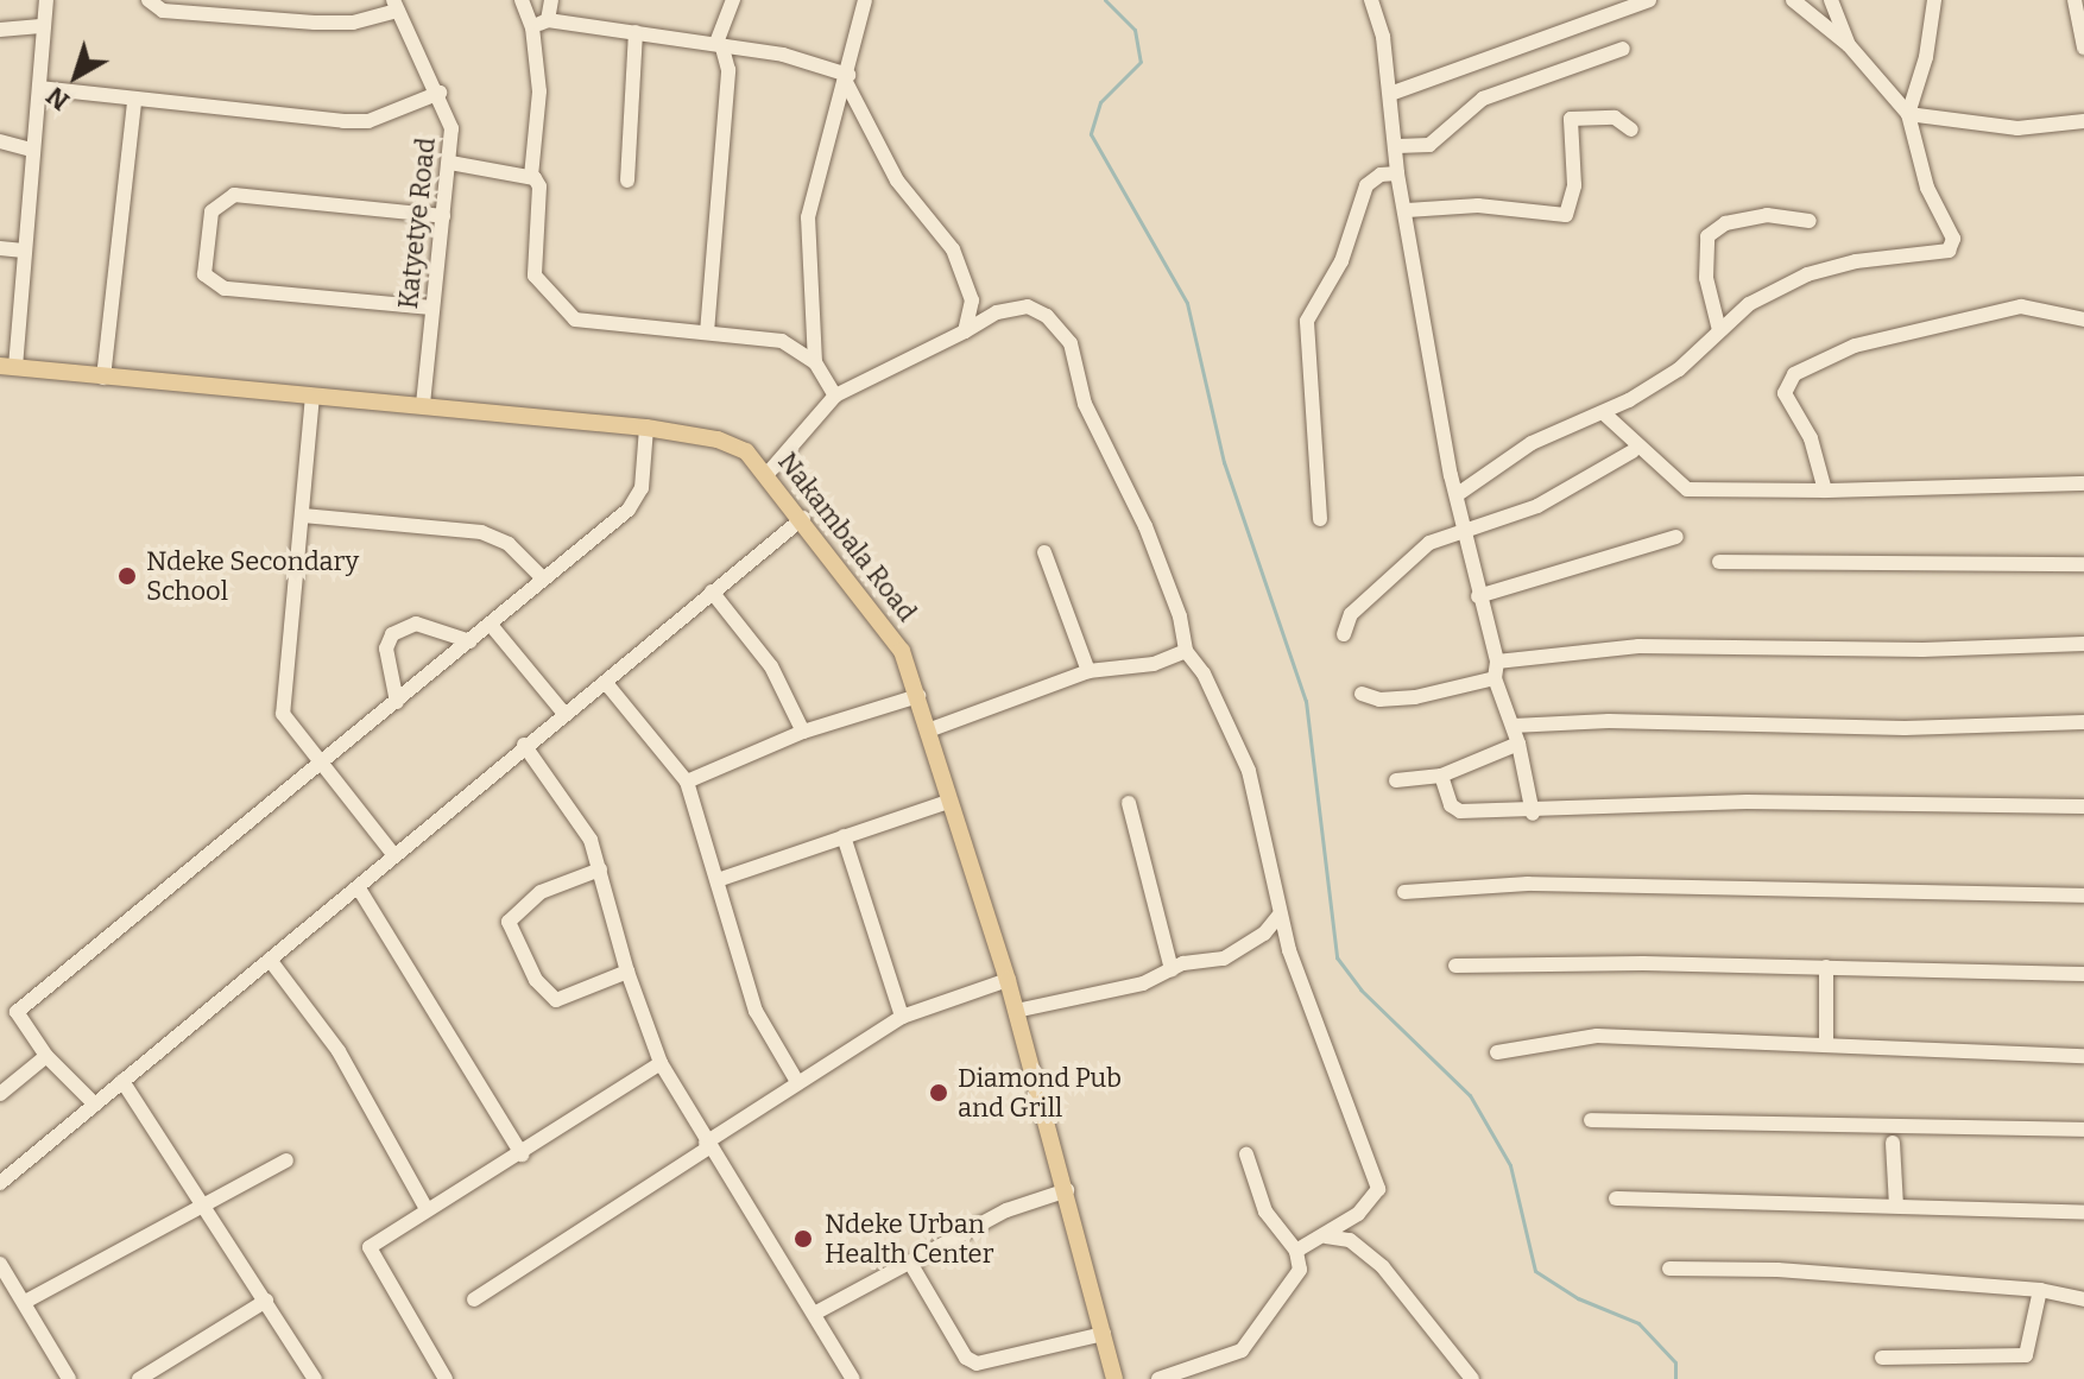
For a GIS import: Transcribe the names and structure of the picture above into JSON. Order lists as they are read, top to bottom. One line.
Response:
{"streets":{"main road":["Nakambala Road"],"street":["Katyetye Road"]},"crossings":[["Katyetye Road","Nakambala Road"]],"places":["Ndeke Secondary School","Diamond Pub and Grill","Ndeke Urban Health Center"],"north":"bottom left"}
